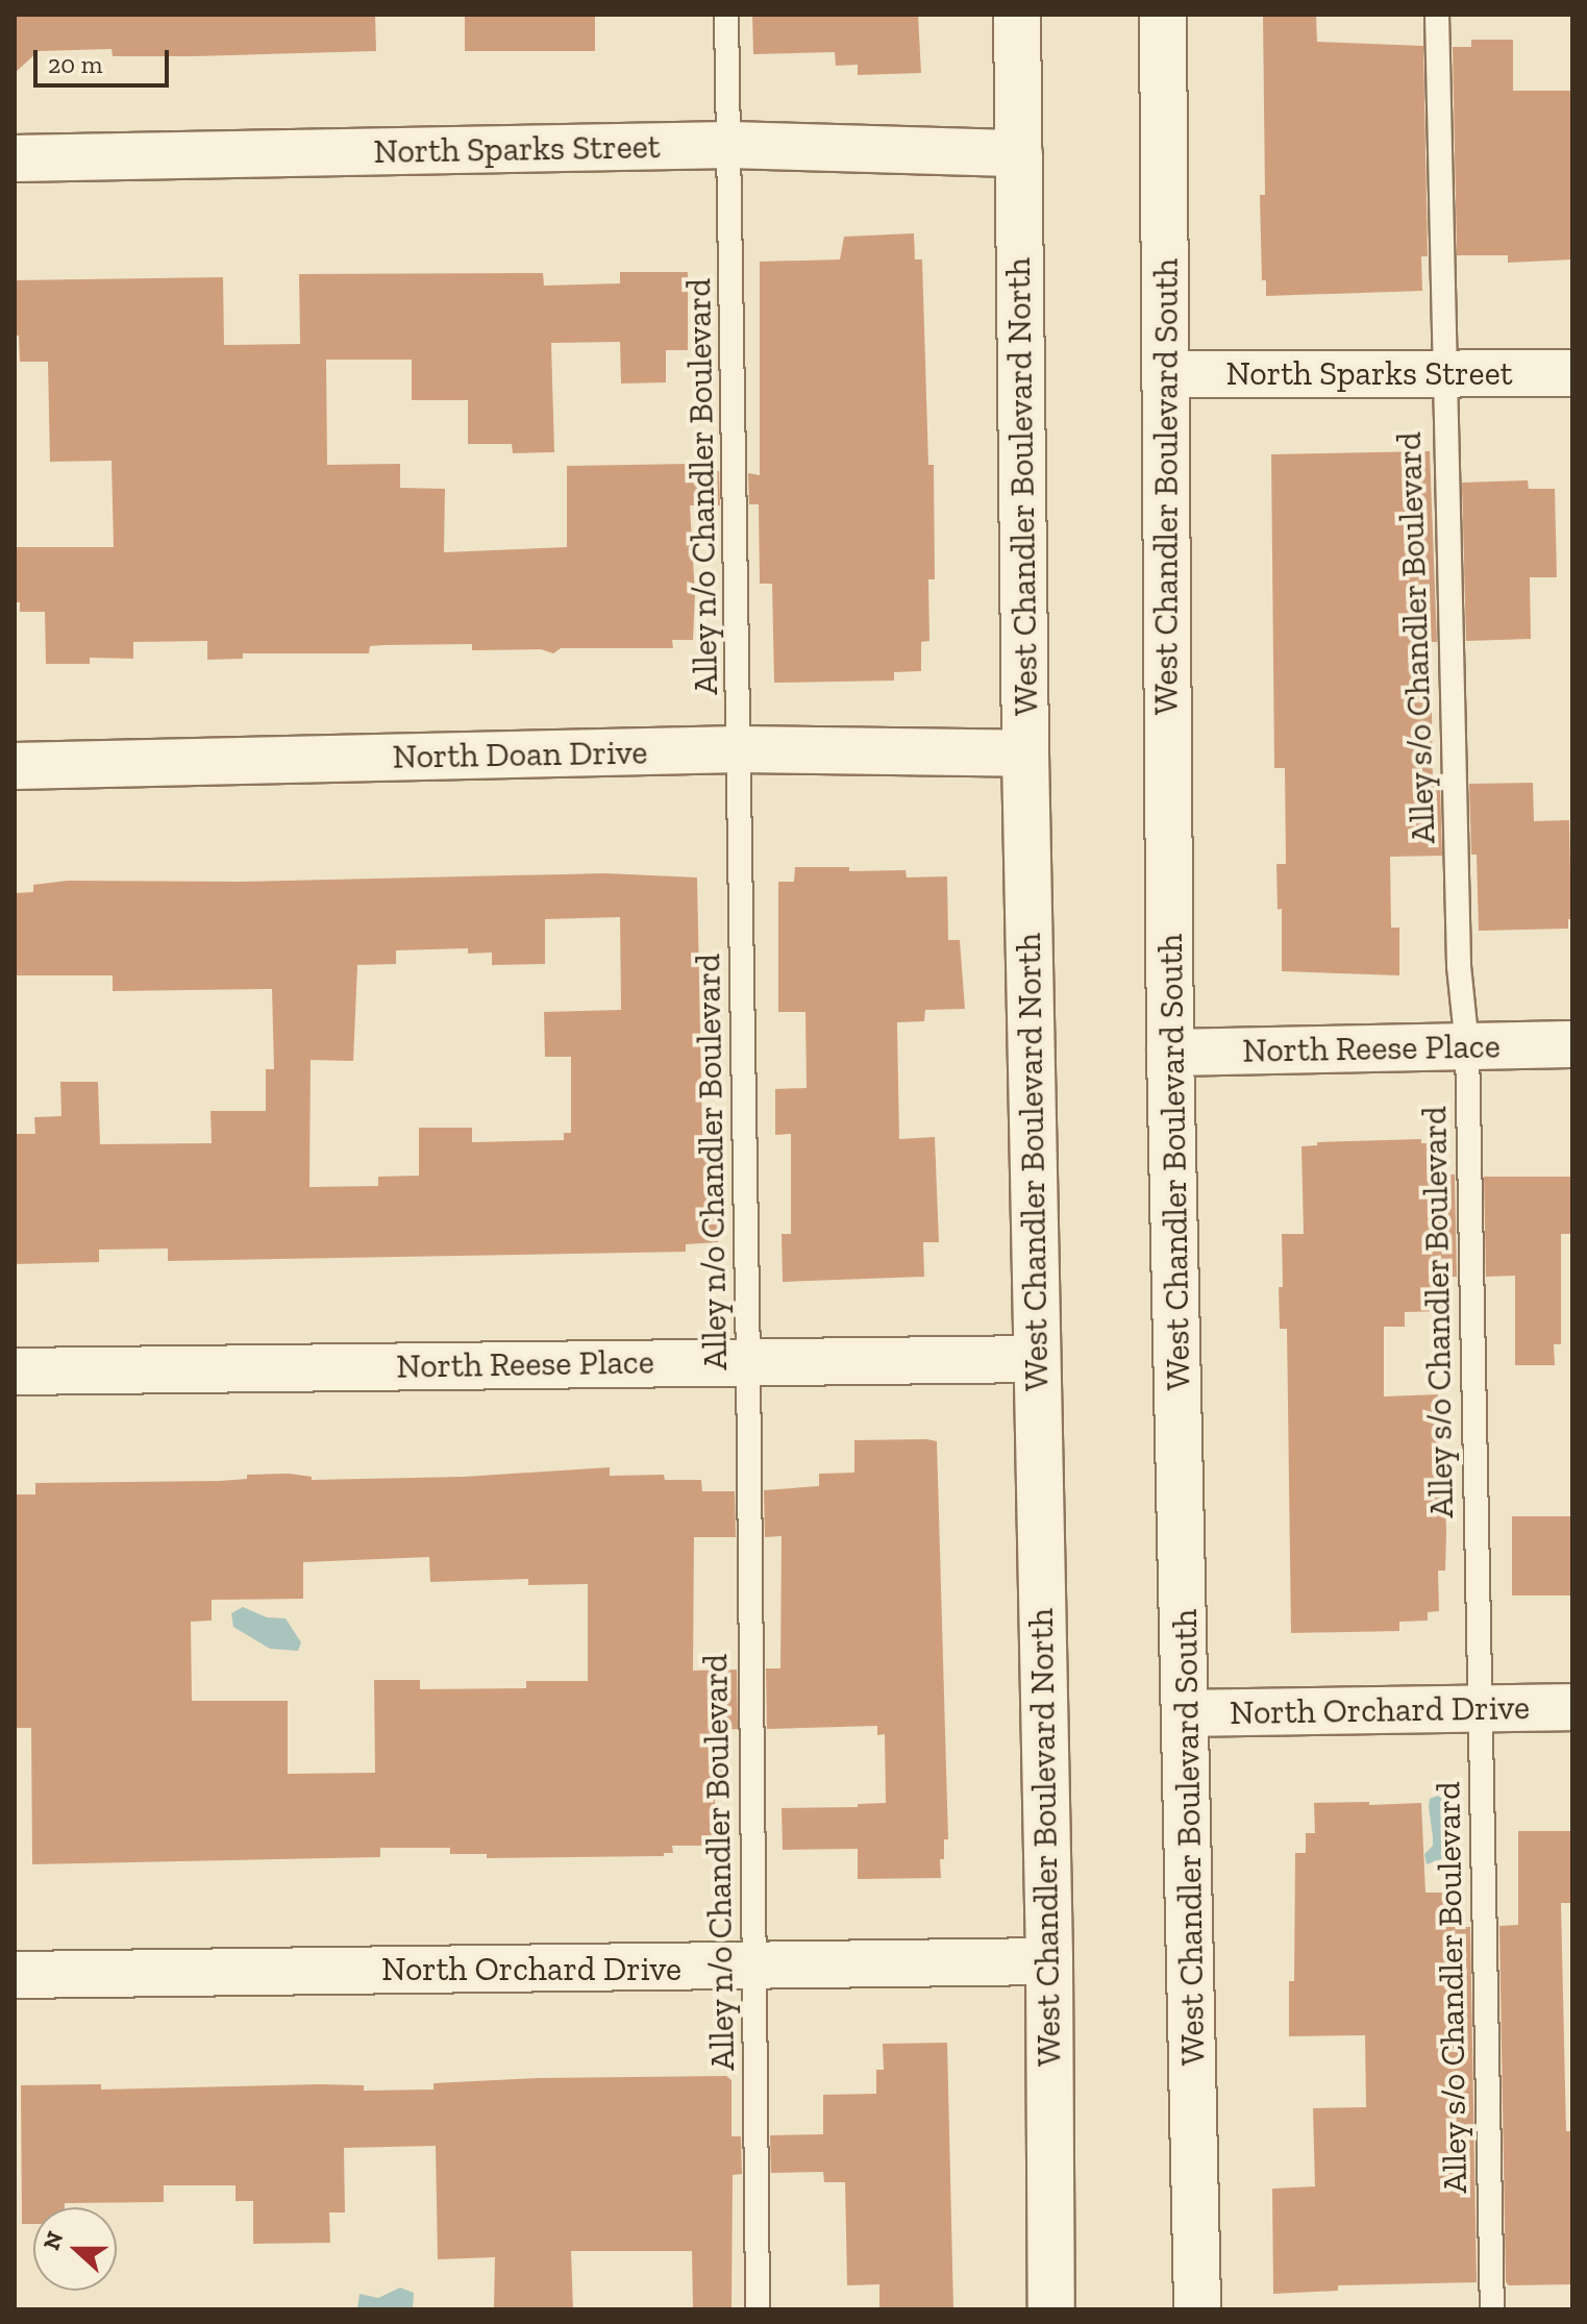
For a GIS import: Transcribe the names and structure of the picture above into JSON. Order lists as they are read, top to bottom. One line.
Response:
{"streets":{"street":["North Sparks Street","West Chandler Boulevard North","West Chandler Boulevard South","North Doan Drive","North Reese Place","North Orchard Drive"],"lane":["Alley n/o Chandler Boulevard","Alley s/o Chandler Boulevard"]},"crossings":[["North Sparks Street","Alley n/o Chandler Boulevard"],["North Sparks Street","West Chandler Boulevard North"],["North Sparks Street","West Chandler Boulevard South"],["North Sparks Street","Alley s/o Chandler Boulevard"],["Alley n/o Chandler Boulevard","North Doan Drive"],["Alley n/o Chandler Boulevard","North Reese Place"],["Alley n/o Chandler Boulevard","North Orchard Drive"],["West Chandler Boulevard North","North Doan Drive"],["West Chandler Boulevard North","North Reese Place"],["West Chandler Boulevard North","North Orchard Drive"],["West Chandler Boulevard South","North Reese Place"],["West Chandler Boulevard South","North Orchard Drive"],["Alley s/o Chandler Boulevard","North Reese Place"],["Alley s/o Chandler Boulevard","North Orchard Drive"]],"scale_bar":"20 m","north":"left"}
